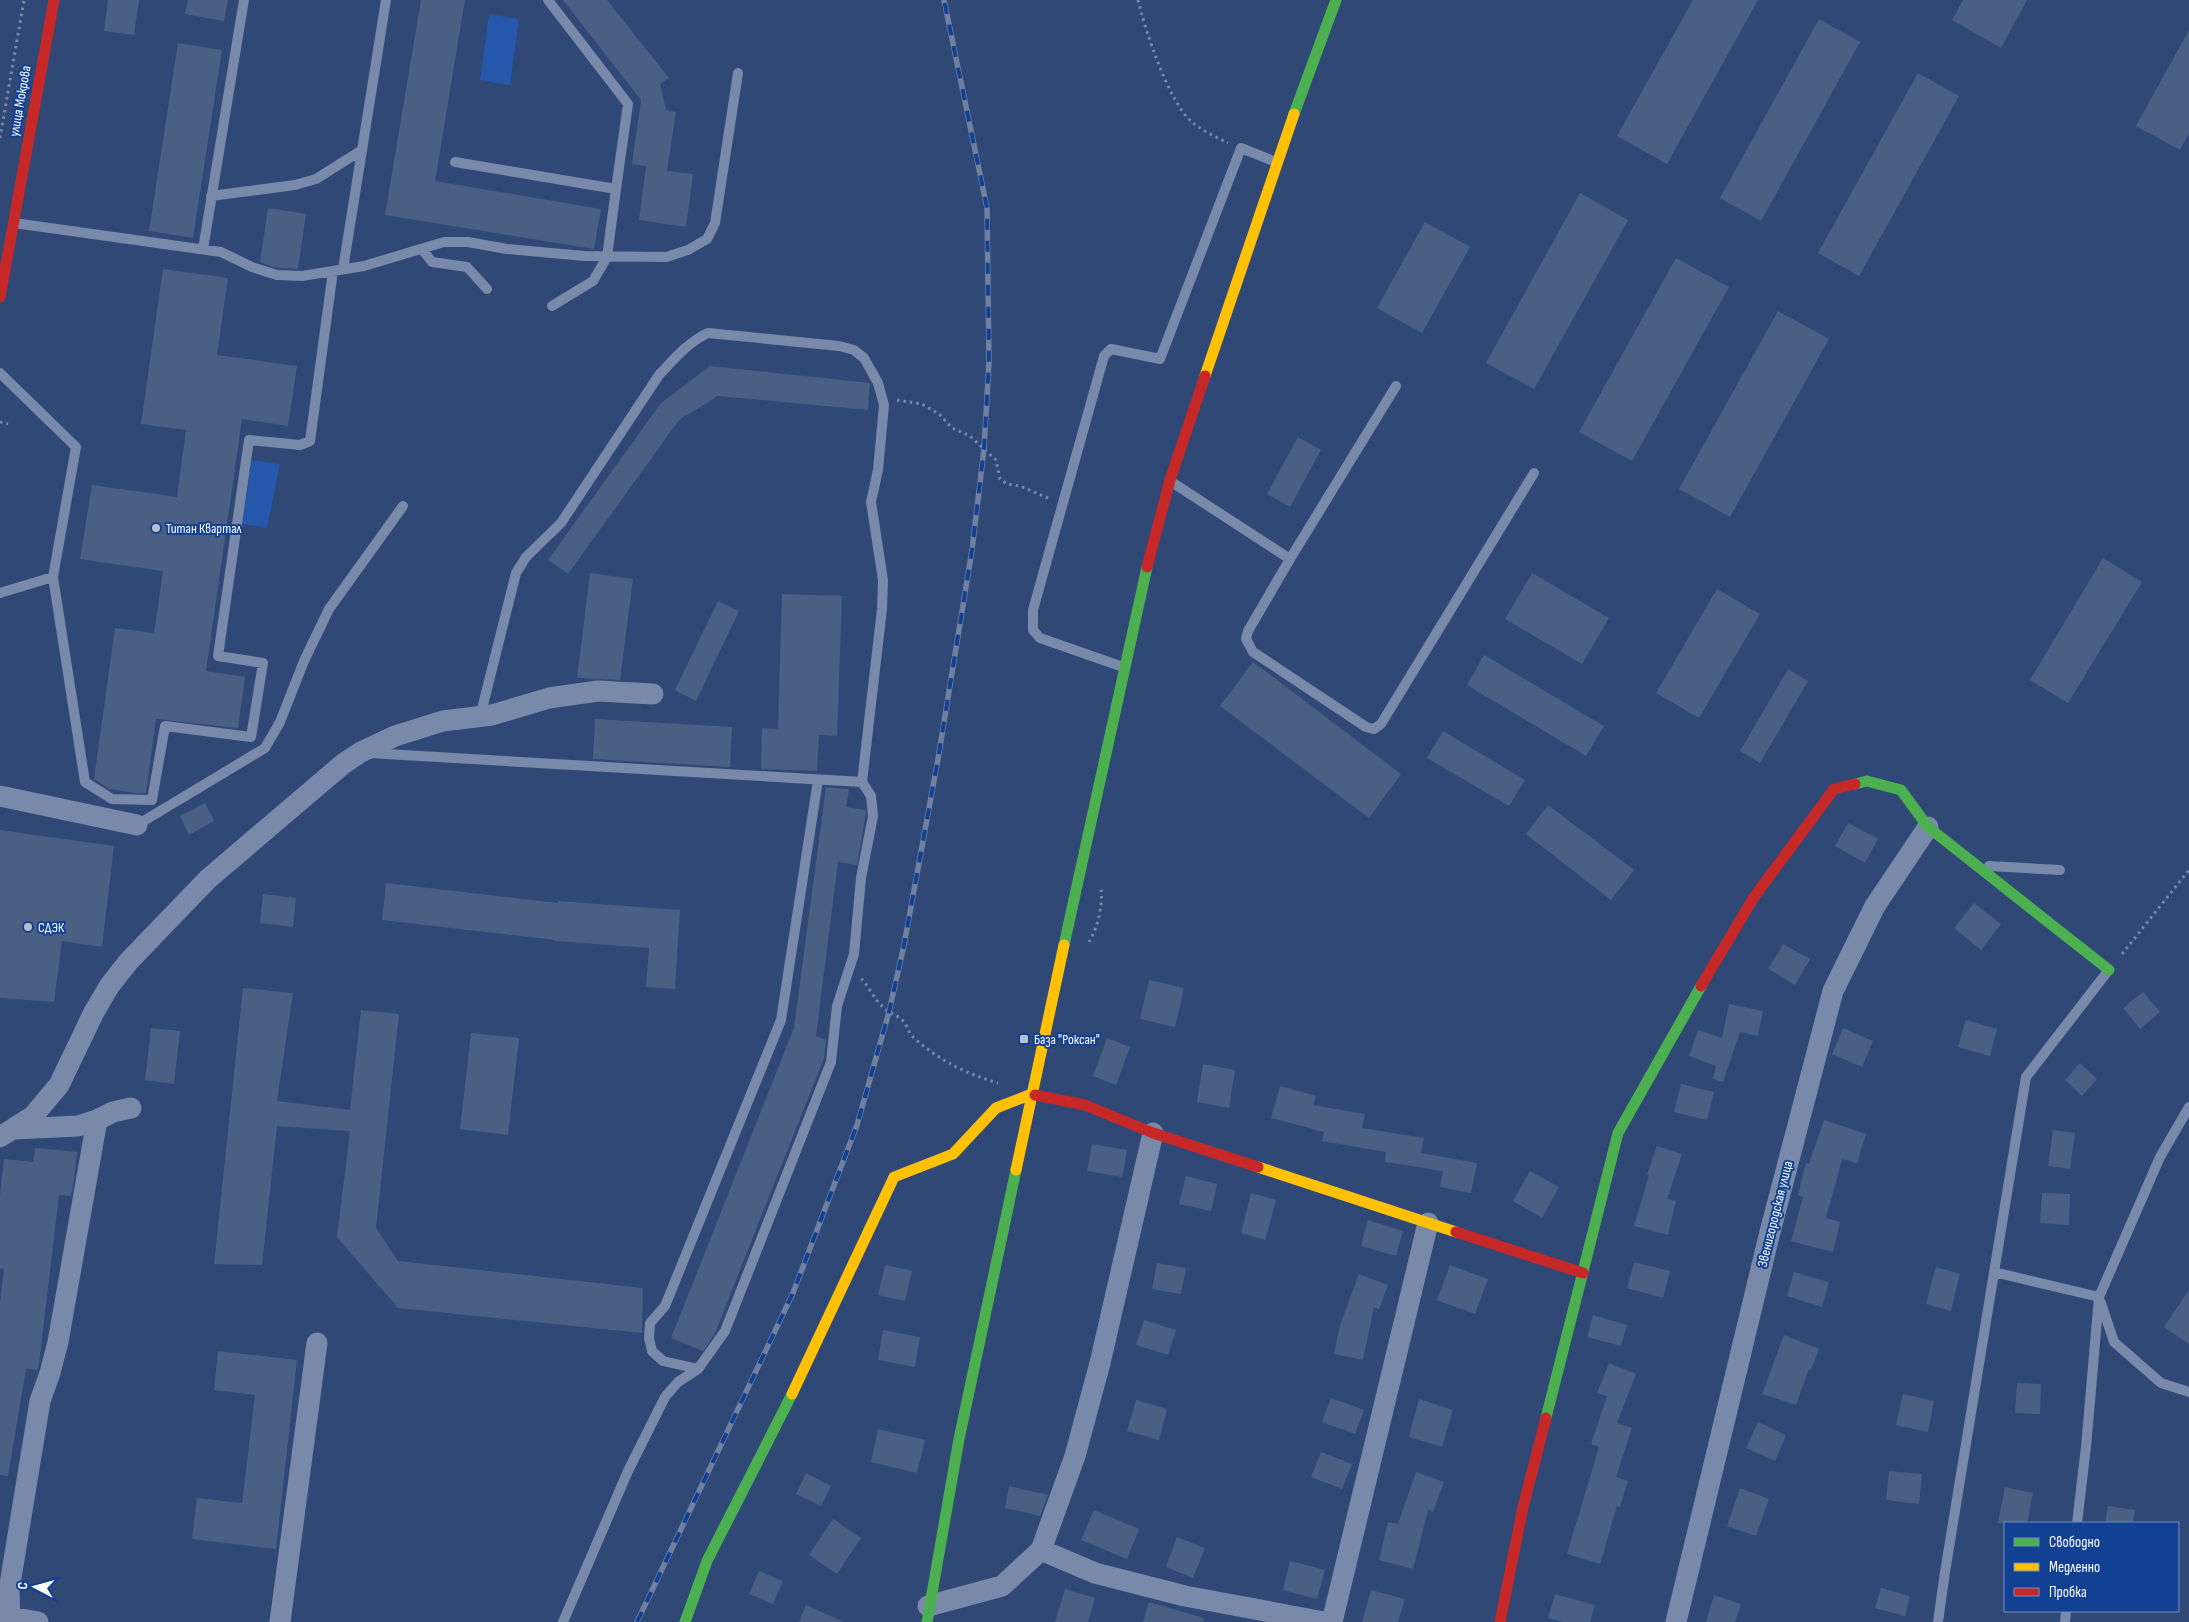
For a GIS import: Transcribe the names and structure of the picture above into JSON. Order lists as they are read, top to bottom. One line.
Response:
{"streets":{"street":["улица Мокрова","Звенигородская улица"]},"places":{"other":["Титан Квартал","СДЭК"],"transit":["База \"Роксан\""]},"legend":["Свободно","Медленно","Пробка"],"north":"left"}
